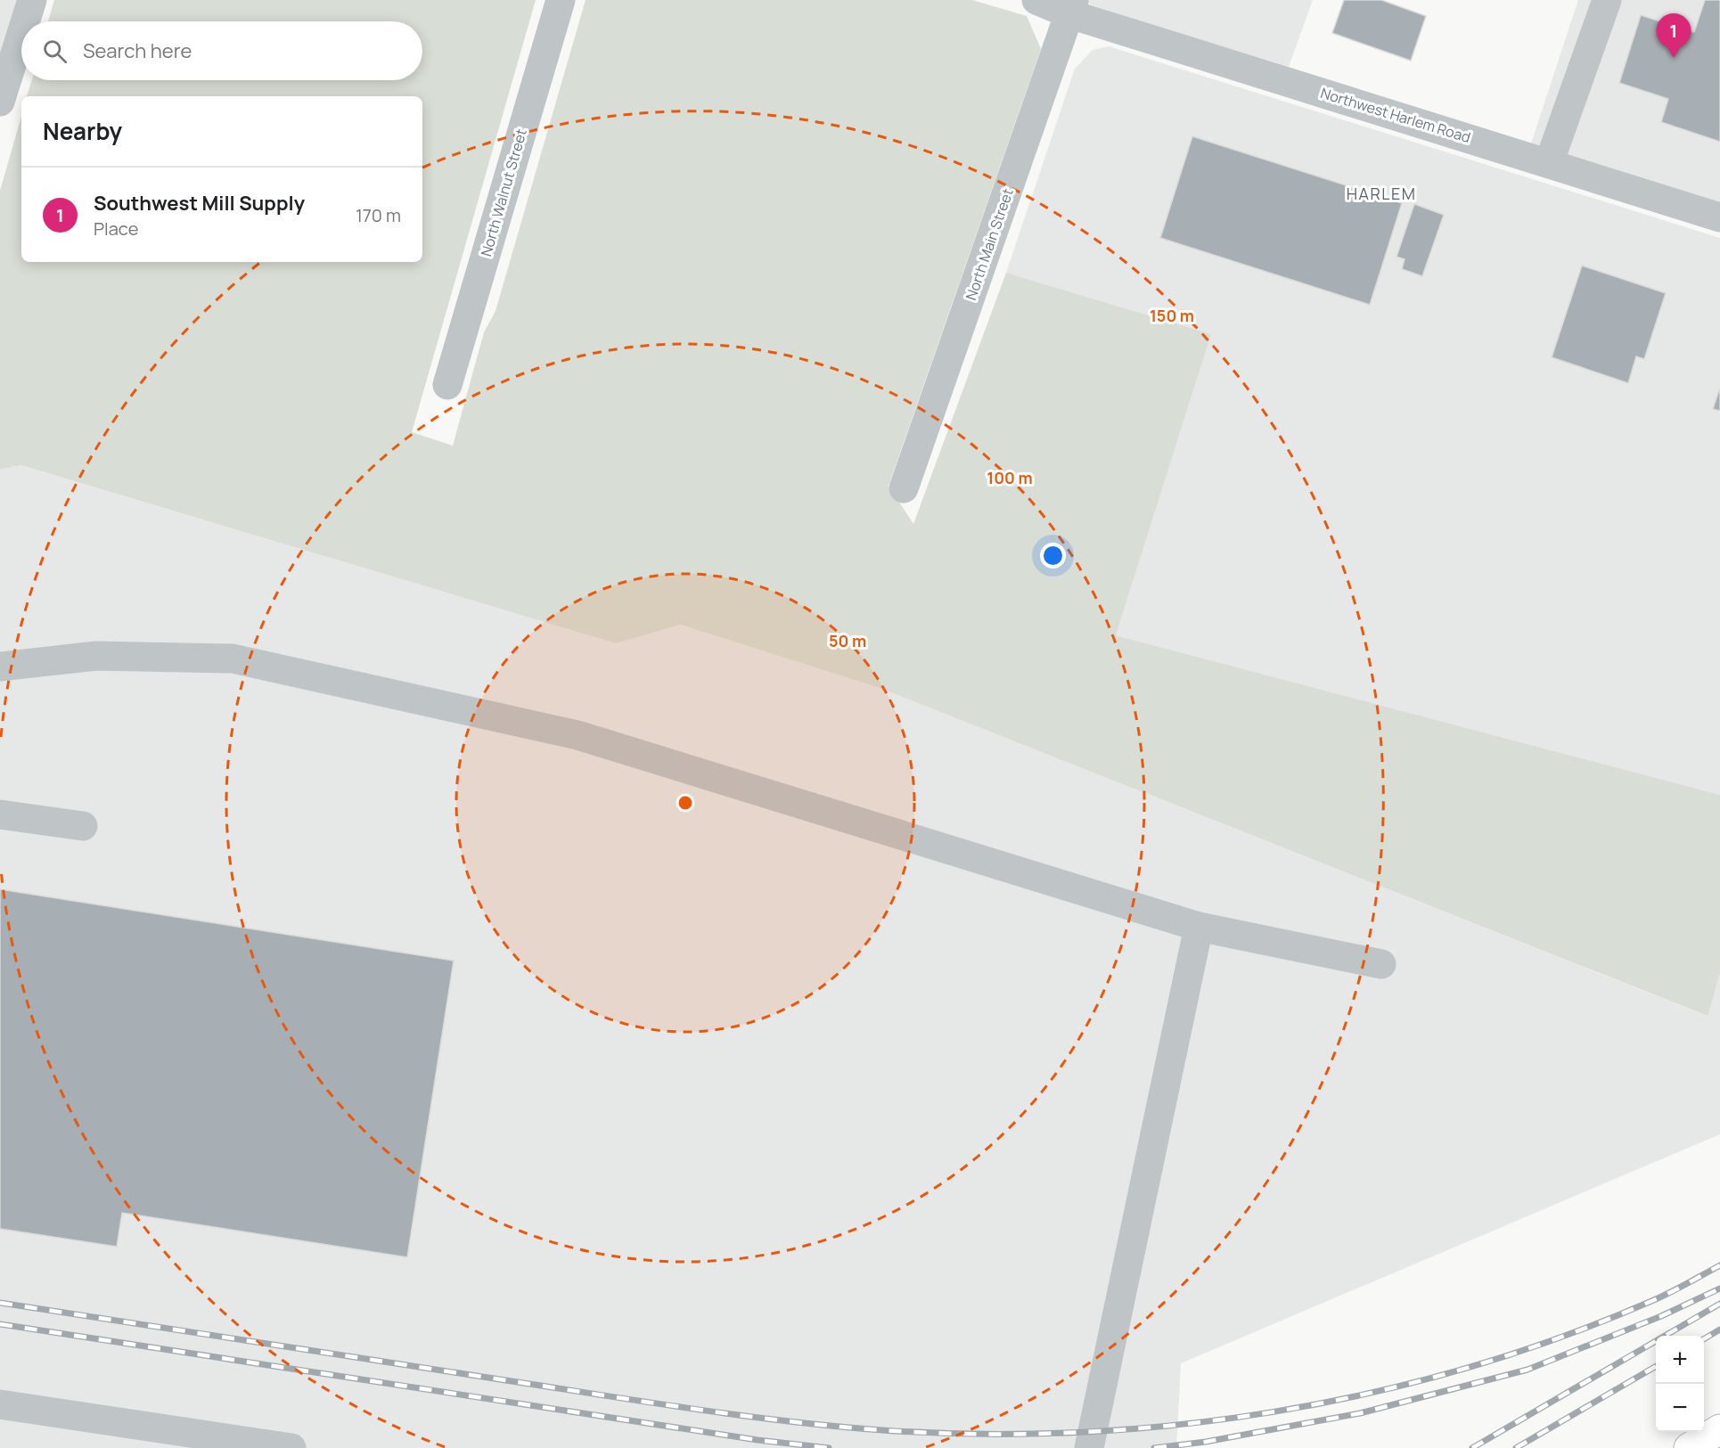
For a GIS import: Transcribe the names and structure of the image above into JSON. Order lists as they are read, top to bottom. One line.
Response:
{"streets":{"street":["Northwest Harlem Road","North Walnut Street","North Main Street"]},"crossings":[["Northwest Harlem Road","North Main Street"]],"districts":["HARLEM"],"page":{"pins":"1","search":"Search here","heading":"Nearby","list":[{"mark":"1","name":"Southwest Mill Supply","note":"Place","value":"170 m"}],"map_buttons":["+","−"]},"rings":["150 m","100 m","50 m"]}
